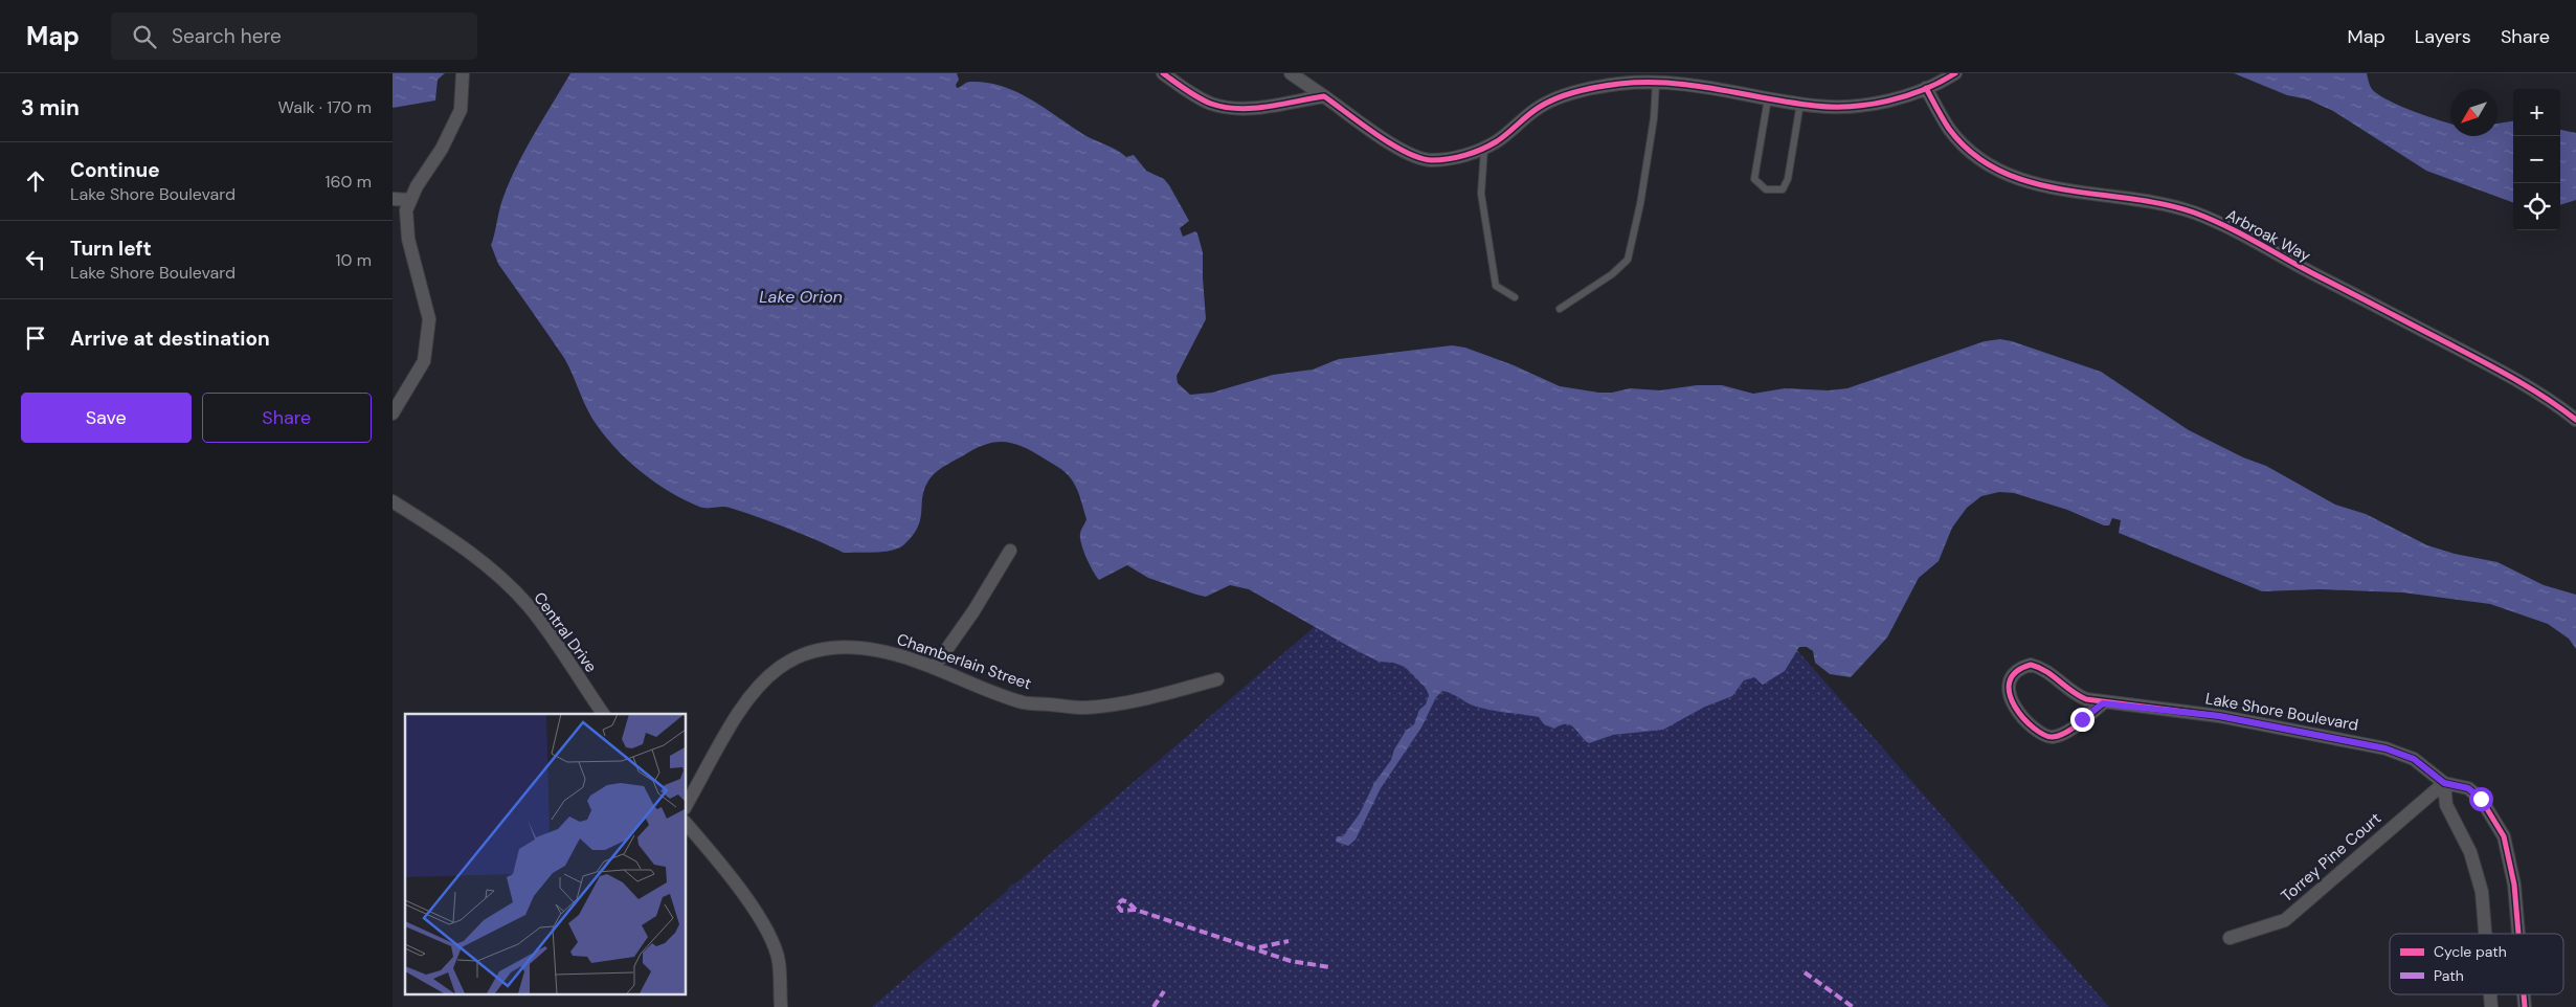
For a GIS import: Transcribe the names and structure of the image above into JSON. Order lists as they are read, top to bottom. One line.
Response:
{"streets":{"street":["Arbroak Way","Central Drive","Chamberlain Street","Lake Shore Boulevard","Torrey Pine Court"]},"crossings":[["Lake Shore Boulevard","Torrey Pine Court"]],"water":["Lake Orion"],"legend":["Cycle path","Path"],"north":"bottom left","page":{"header":"Map","search":"Search here","nav":["Map","Layers","Share"],"heading":["3 min","Walk · 170 m"],"map_buttons":["+","−"],"list":[["Continue","Lake Shore Boulevard","160 m"],["Turn left","Lake Shore Boulevard","10 m"],"Arrive at destination"],"buttons":["Save","Share"]}}
